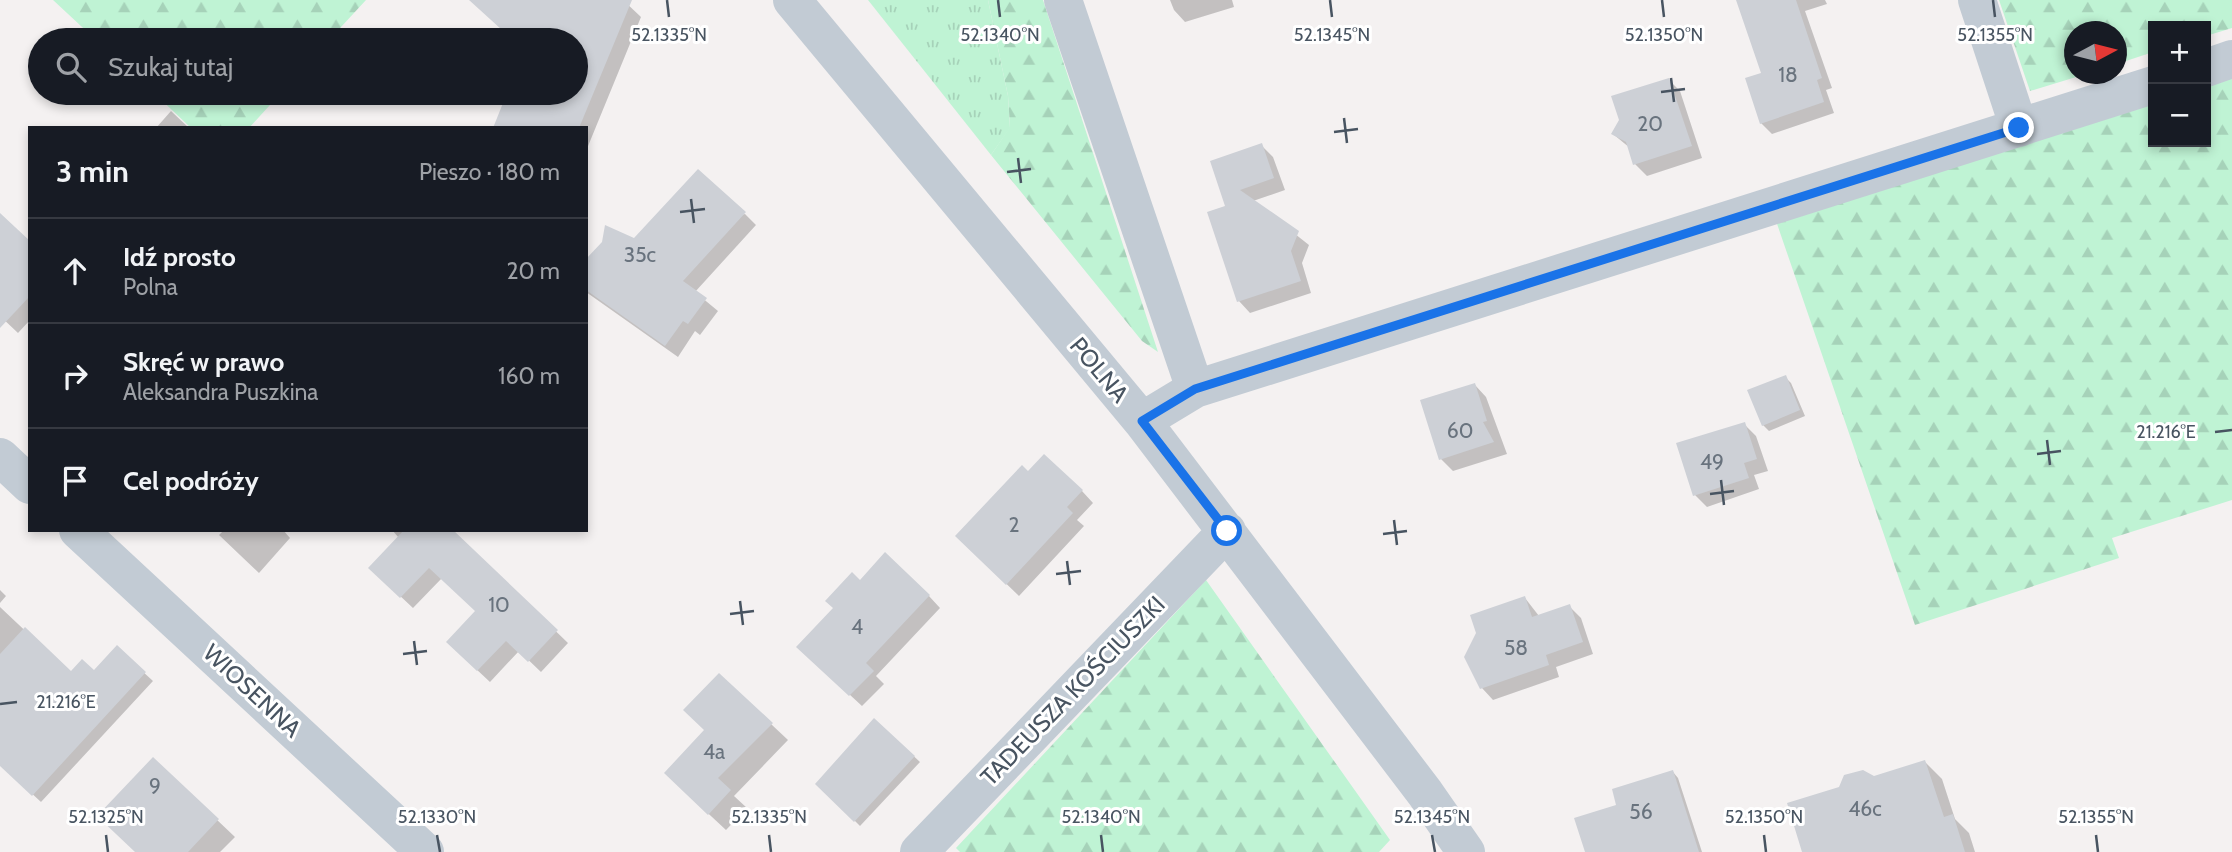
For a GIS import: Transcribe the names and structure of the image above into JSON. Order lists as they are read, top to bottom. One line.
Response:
{"streets":{"street":["POLNA","WIOSENNA","TADEUSZA KOŚCIUSZKI"]},"crossings":[["POLNA","TADEUSZA KOŚCIUSZKI"]],"house_numbers":["18","20","35c","60","49","2","10","4","58","4a","9","46c","56"],"north":"right","page":{"map_buttons":["+","−"],"search":"Szukaj tutaj","heading":["3 min","Pieszo · 180 m"],"list":[["Idź prosto","Polna","20 m"],["Skręć w prawo","Aleksandra Puszkina","160 m"],"Cel podróży"]},"coordinates":["52.1335°N","52.1340°N","52.1345°N","52.1350°N","52.1355°N","21.216°E","52.1325°N","52.1330°N"]}
